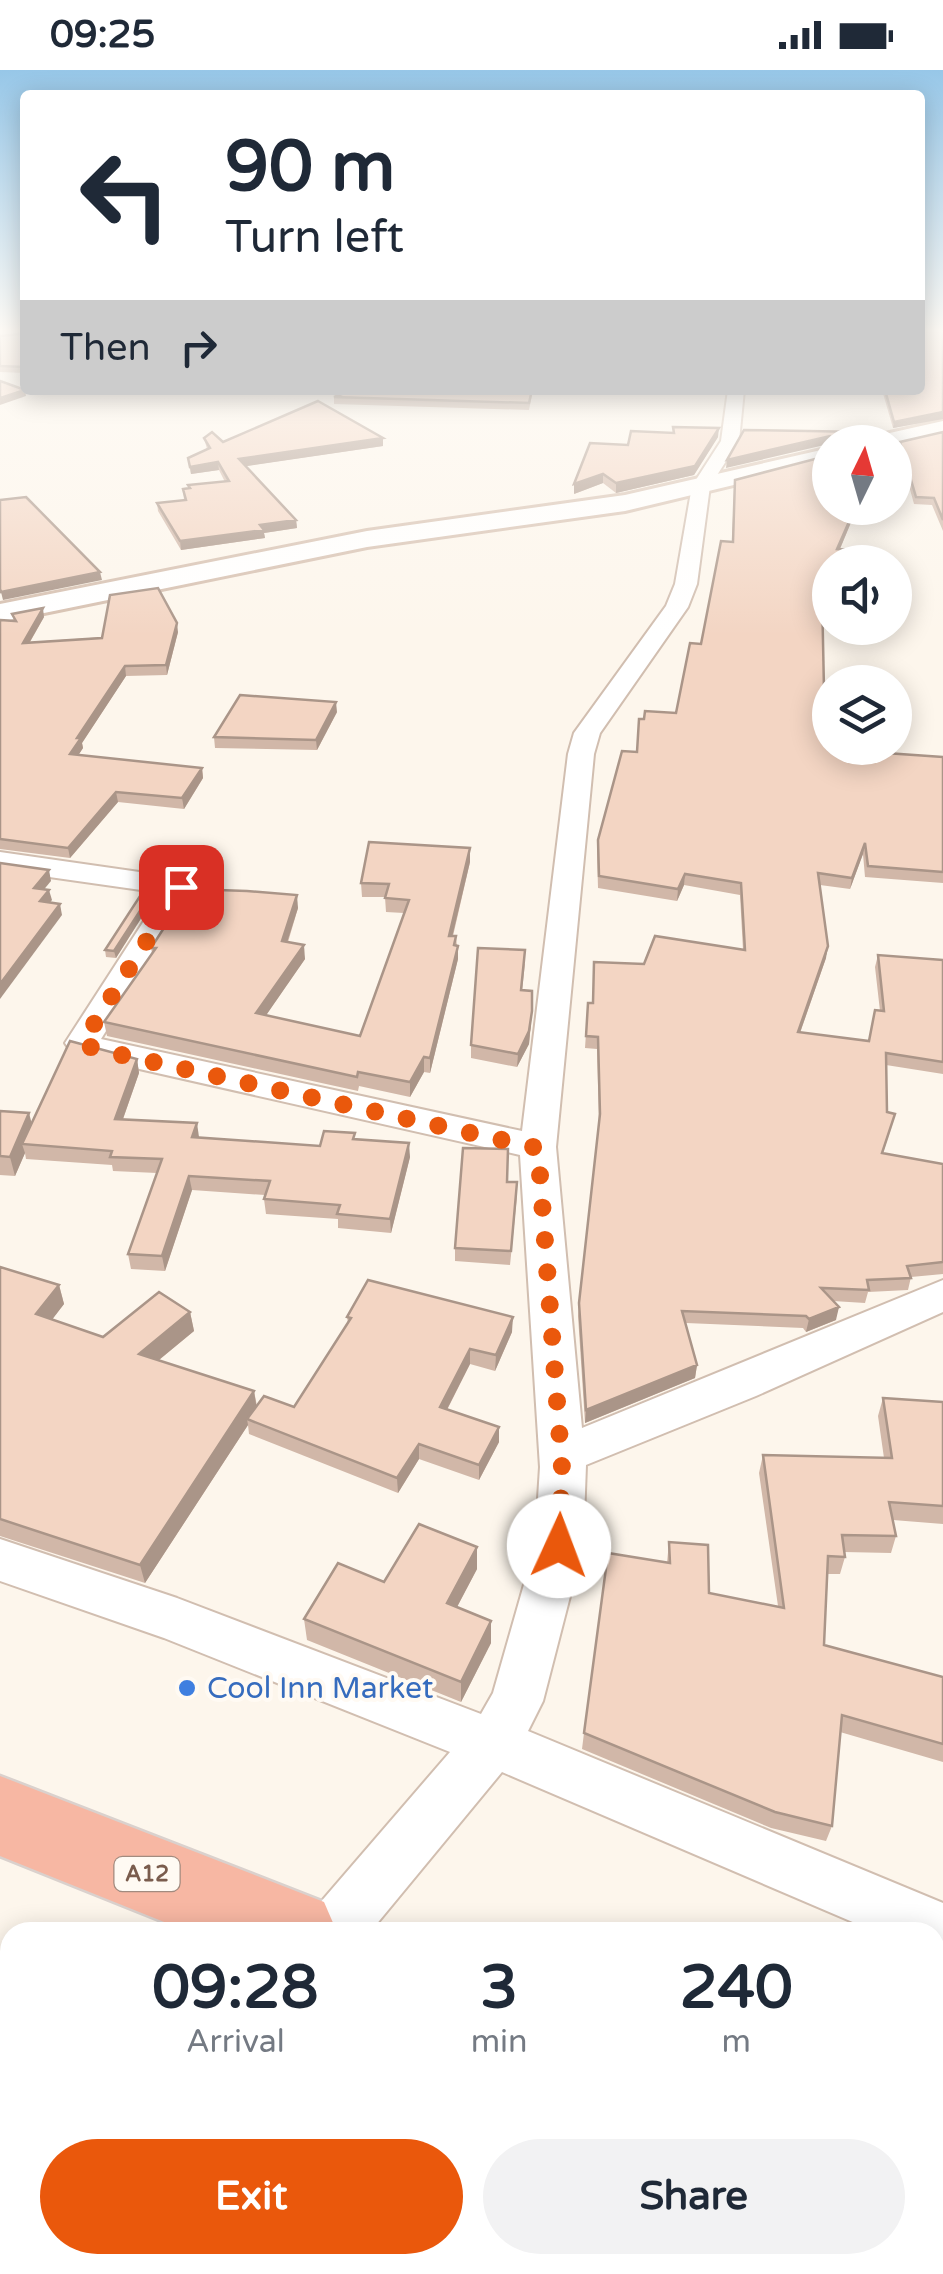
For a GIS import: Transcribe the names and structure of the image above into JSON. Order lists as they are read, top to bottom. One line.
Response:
{"streets":{"highway":["A12"]},"places":["Cool Inn Market"],"north":"top","page":{"status":"09:25","turn":["90 m","Turn left"],"then":"Then","eta":["09:28","Arrival","3","min","240","m"],"buttons":["Exit","Share"]}}
